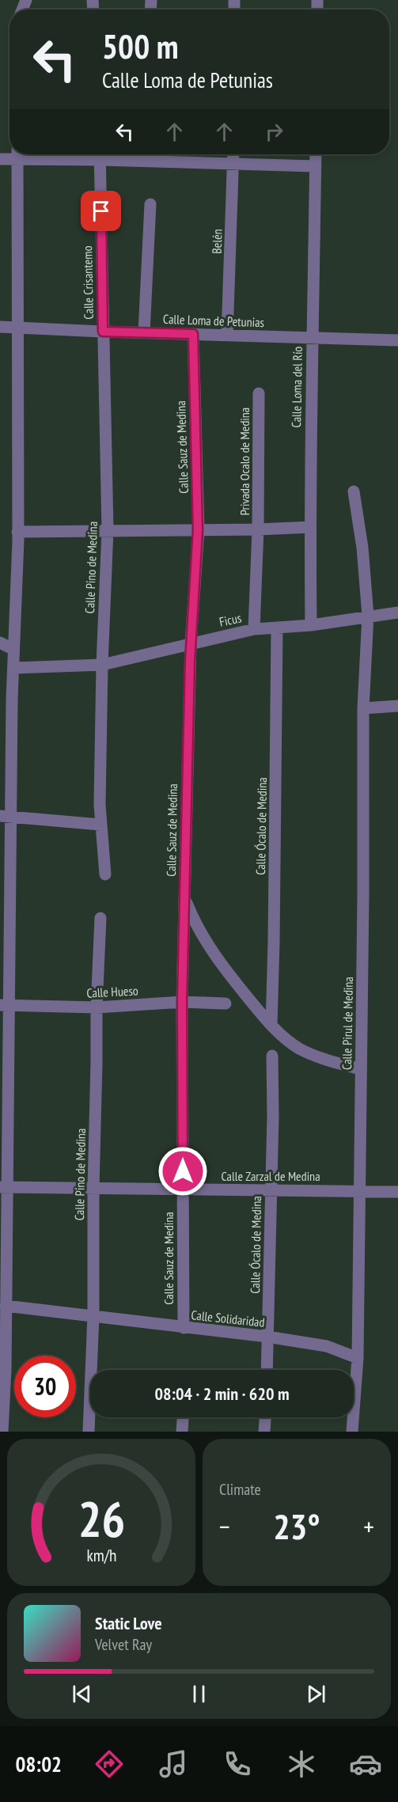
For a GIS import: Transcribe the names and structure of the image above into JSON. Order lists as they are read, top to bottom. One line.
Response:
{"streets":{"street":["Belén","Calle Crisantemo","Calle Loma de Petunias","Calle Loma del Río","Calle Sauz de Medina","Privada Ocalo de Medina","Calle Pino de Medina","Ficus","Calle Ócalo de Medina","Calle Hueso","Calle Pirul de Medina","Calle Zarzal de Medina","Calle Solidaridad"]},"crossings":[["Belén","Calle Loma de Petunias"],["Calle Crisantemo","Calle Loma de Petunias"],["Calle Crisantemo","Calle Pino de Medina"],["Calle Loma de Petunias","Calle Loma del Río"],["Calle Loma de Petunias","Calle Sauz de Medina"],["Calle Loma de Petunias","Calle Pino de Medina"],["Calle Loma del Río","Ficus"],["Calle Sauz de Medina","Ficus"],["Calle Sauz de Medina","Calle Hueso"],["Calle Sauz de Medina","Calle Zarzal de Medina"],["Calle Sauz de Medina","Calle Solidaridad"],["Privada Ocalo de Medina","Ficus"],["Calle Pino de Medina","Ficus"],["Calle Pino de Medina","Calle Hueso"],["Calle Pino de Medina","Calle Zarzal de Medina"],["Calle Pino de Medina","Calle Solidaridad"],["Ficus","Calle Ócalo de Medina"],["Ficus","Calle Pirul de Medina"],["Calle Ócalo de Medina","Calle Zarzal de Medina"],["Calle Ócalo de Medina","Calle Solidaridad"],["Calle Pirul de Medina","Calle Zarzal de Medina"],["Calle Pirul de Medina","Calle Solidaridad"]],"page":{"turn":["500 m","Calle Loma de Petunias"],"limit":"30","trip":"08:04 · 2 min · 620 m","tile":"Climate","heat":["−","23°","+"],"song":["Static Love","Velvet Ray"],"tabs":"08:02","gauge":["26","km/h"]}}
